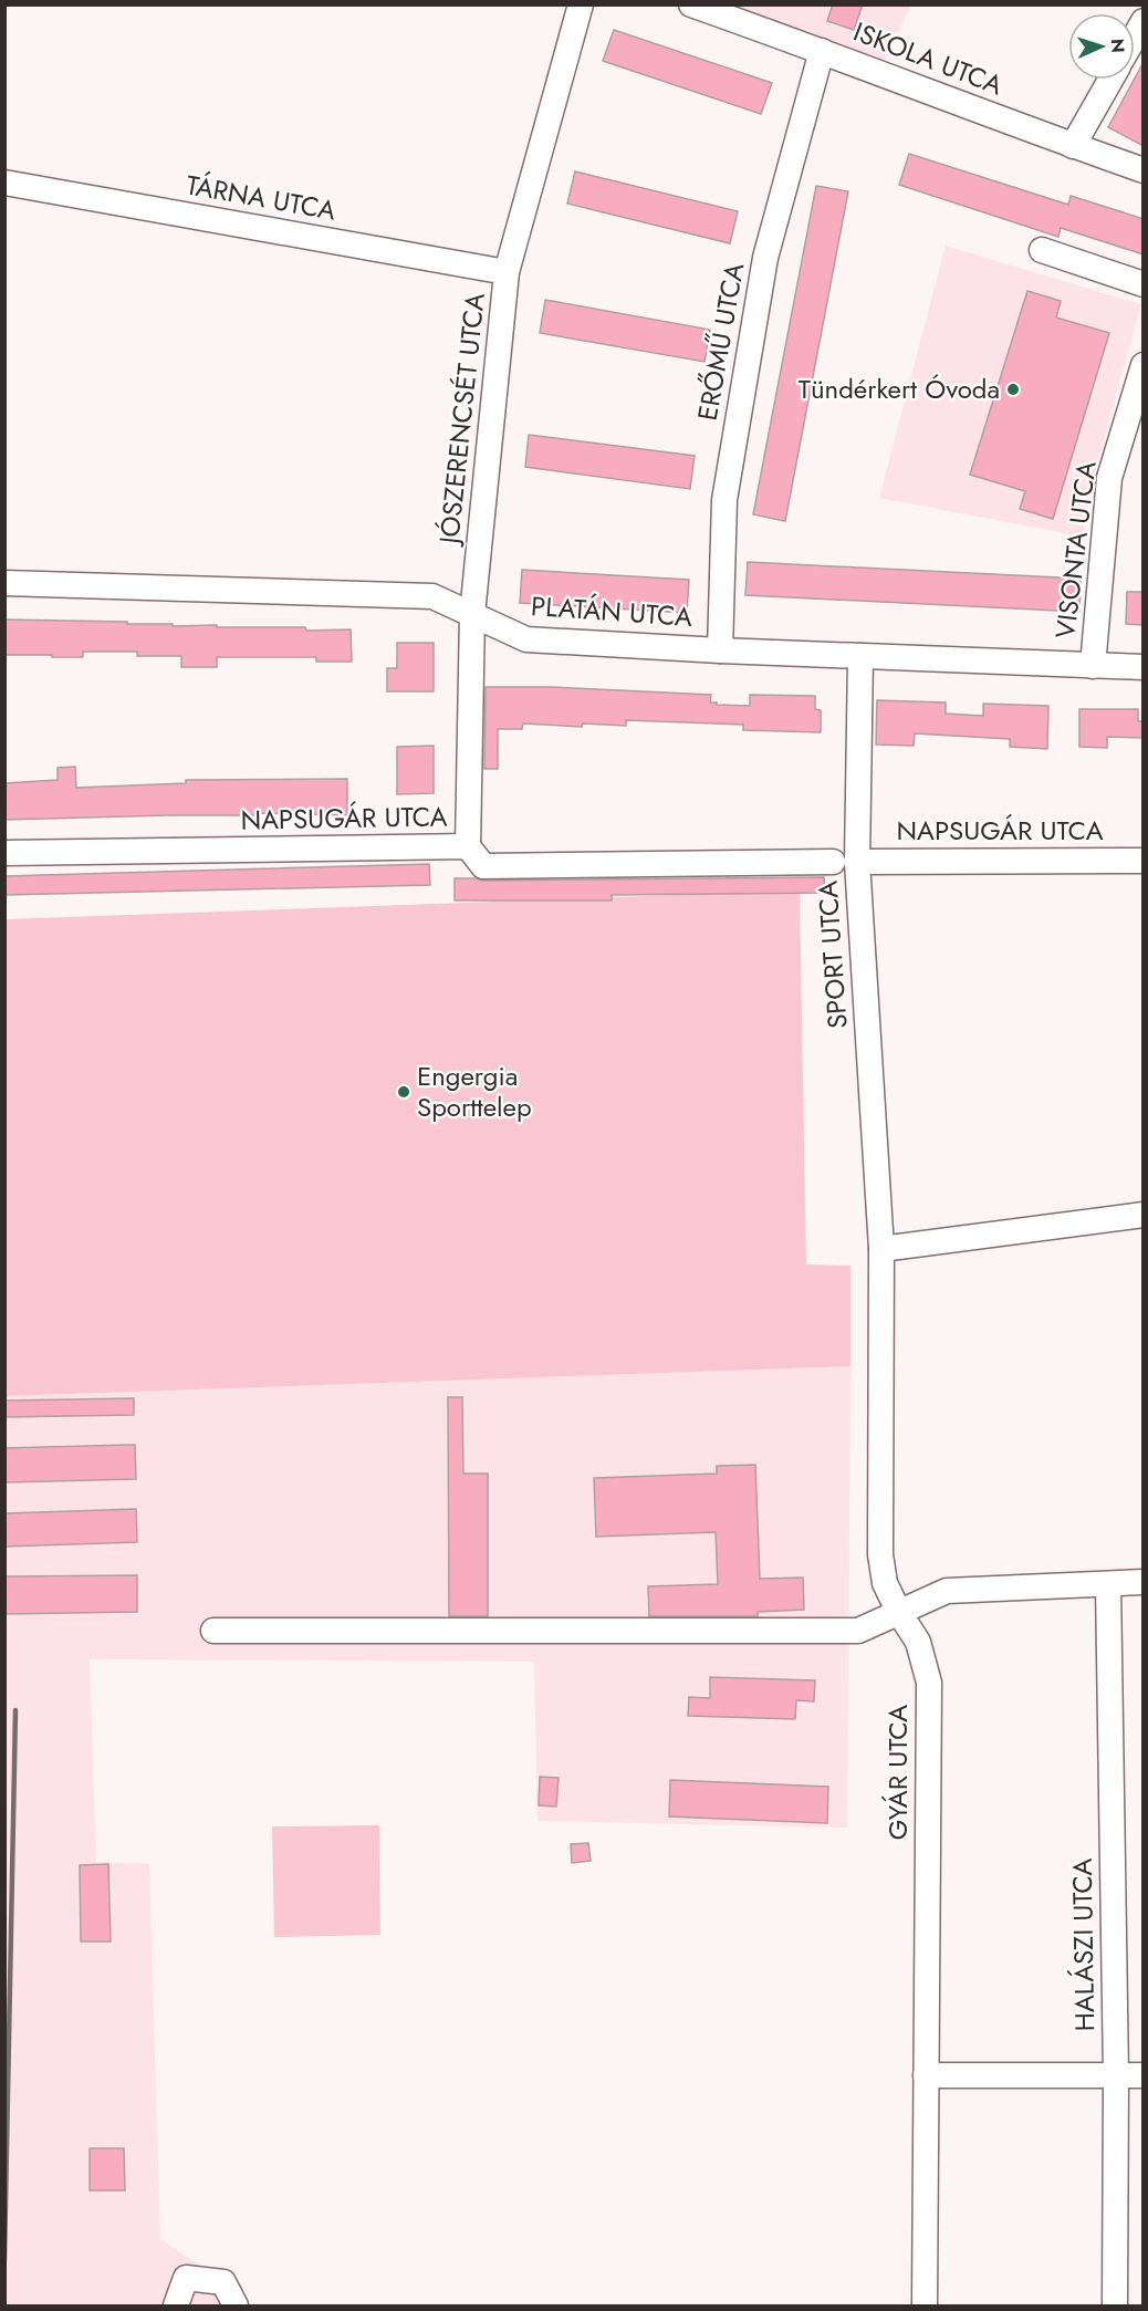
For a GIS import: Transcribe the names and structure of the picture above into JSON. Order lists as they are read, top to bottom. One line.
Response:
{"streets":{"street":["ISKOLA UTCA","TÁRNA UTCA","ERŐMŰ UTCA","JÓSZERENCSÉT UTCA","VISONTA UTCA","PLATÁN UTCA","NAPSUGÁR UTCA","SPORT UTCA","GYÁR UTCA","HALÁSZI UTCA"]},"crossings":[["ISKOLA UTCA","ERŐMŰ UTCA"],["TÁRNA UTCA","JÓSZERENCSÉT UTCA"],["ERŐMŰ UTCA","PLATÁN UTCA"],["JÓSZERENCSÉT UTCA","PLATÁN UTCA"],["JÓSZERENCSÉT UTCA","NAPSUGÁR UTCA"],["VISONTA UTCA","PLATÁN UTCA"],["PLATÁN UTCA","SPORT UTCA"],["NAPSUGÁR UTCA","SPORT UTCA"],["SPORT UTCA","GYÁR UTCA"]],"places":["Tündérkert Óvoda","Engergia Sporttelep"],"north":"right"}
